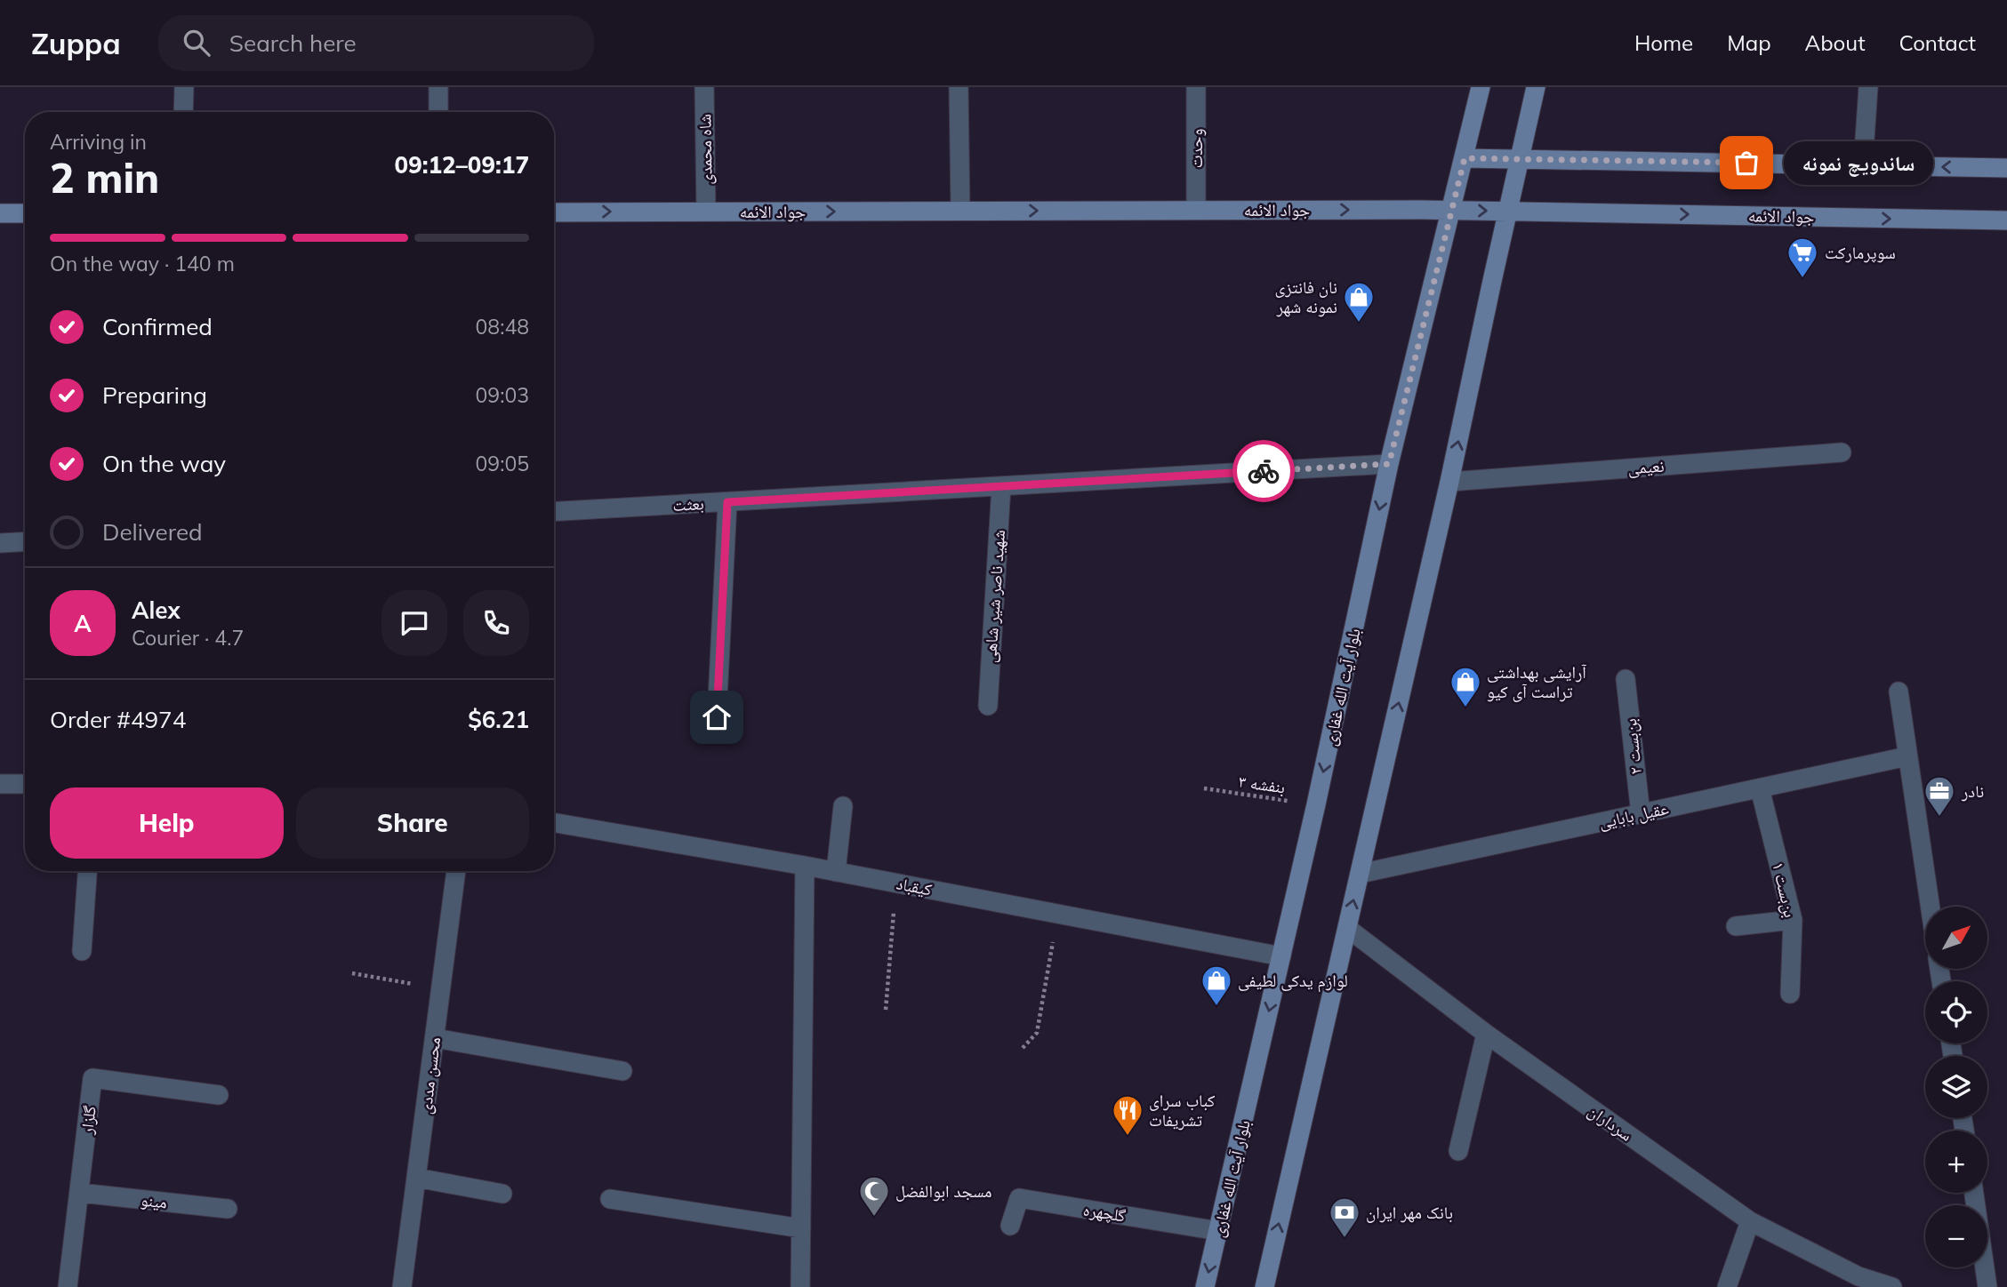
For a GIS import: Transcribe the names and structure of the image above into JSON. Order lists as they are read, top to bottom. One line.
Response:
{"streets":{"main road":["جواد الائمه","بلوار آیت الله غفاری"],"street":["وحدت","شاه محمدی","نعیمی","بعثت","شهید ناصر شیر شاهی","بن‌بست ۲","عقیل بابایی","کیقباد","بن‌بست ۱","محسن مددی","گلزار","سرداران","مینو","گلچهره"],"path":["بنفشه ۳"]},"crossings":[["وحدت","جواد الائمه"],["شاه محمدی","جواد الائمه"],["جواد الائمه","بلوار آیت الله غفاری"],["بعثت","شهید ناصر شیر شاهی"],["بعثت","بلوار آیت الله غفاری"],["بلوار آیت الله غفاری","بنفشه ۳"],["بلوار آیت الله غفاری","کیقباد"],["بلوار آیت الله غفاری","گلچهره"],["بن‌بست ۲","عقیل بابایی"],["عقیل بابایی","بن‌بست ۱"],["گلزار","مینو"]],"places":{"other":["ساندویچ نمونه"],"supermarket":["سوپرمارکت"],"shop":["نان فانتزی نمونه شهر","آرایشی بهداشتی تراست آی کیو","لوازم یدکی لطیفی"],"office":["نادر"],"restaurant":["کباب سرای تشریفات"],"mosque":["مسجد ابوالفضل"],"bank":["بانک مهر ایران"]},"north":"top right","page":{"header":"Zuppa","search":"Search here","nav":["Home","Map","About","Contact"],"heading":["2 min","Arriving in","09:12–09:17"],"panel":["Alex","Courier · 4.7","Order #4974","$6.21"],"bubble":"ساندویچ نمونه","bar":"On the way · 140 m","list":[["Confirmed","08:48"],["Preparing","09:03"],["On the way","09:05"],"Delivered"],"round":"A","buttons":["Help","Share"],"map_buttons":["+","−"]}}
